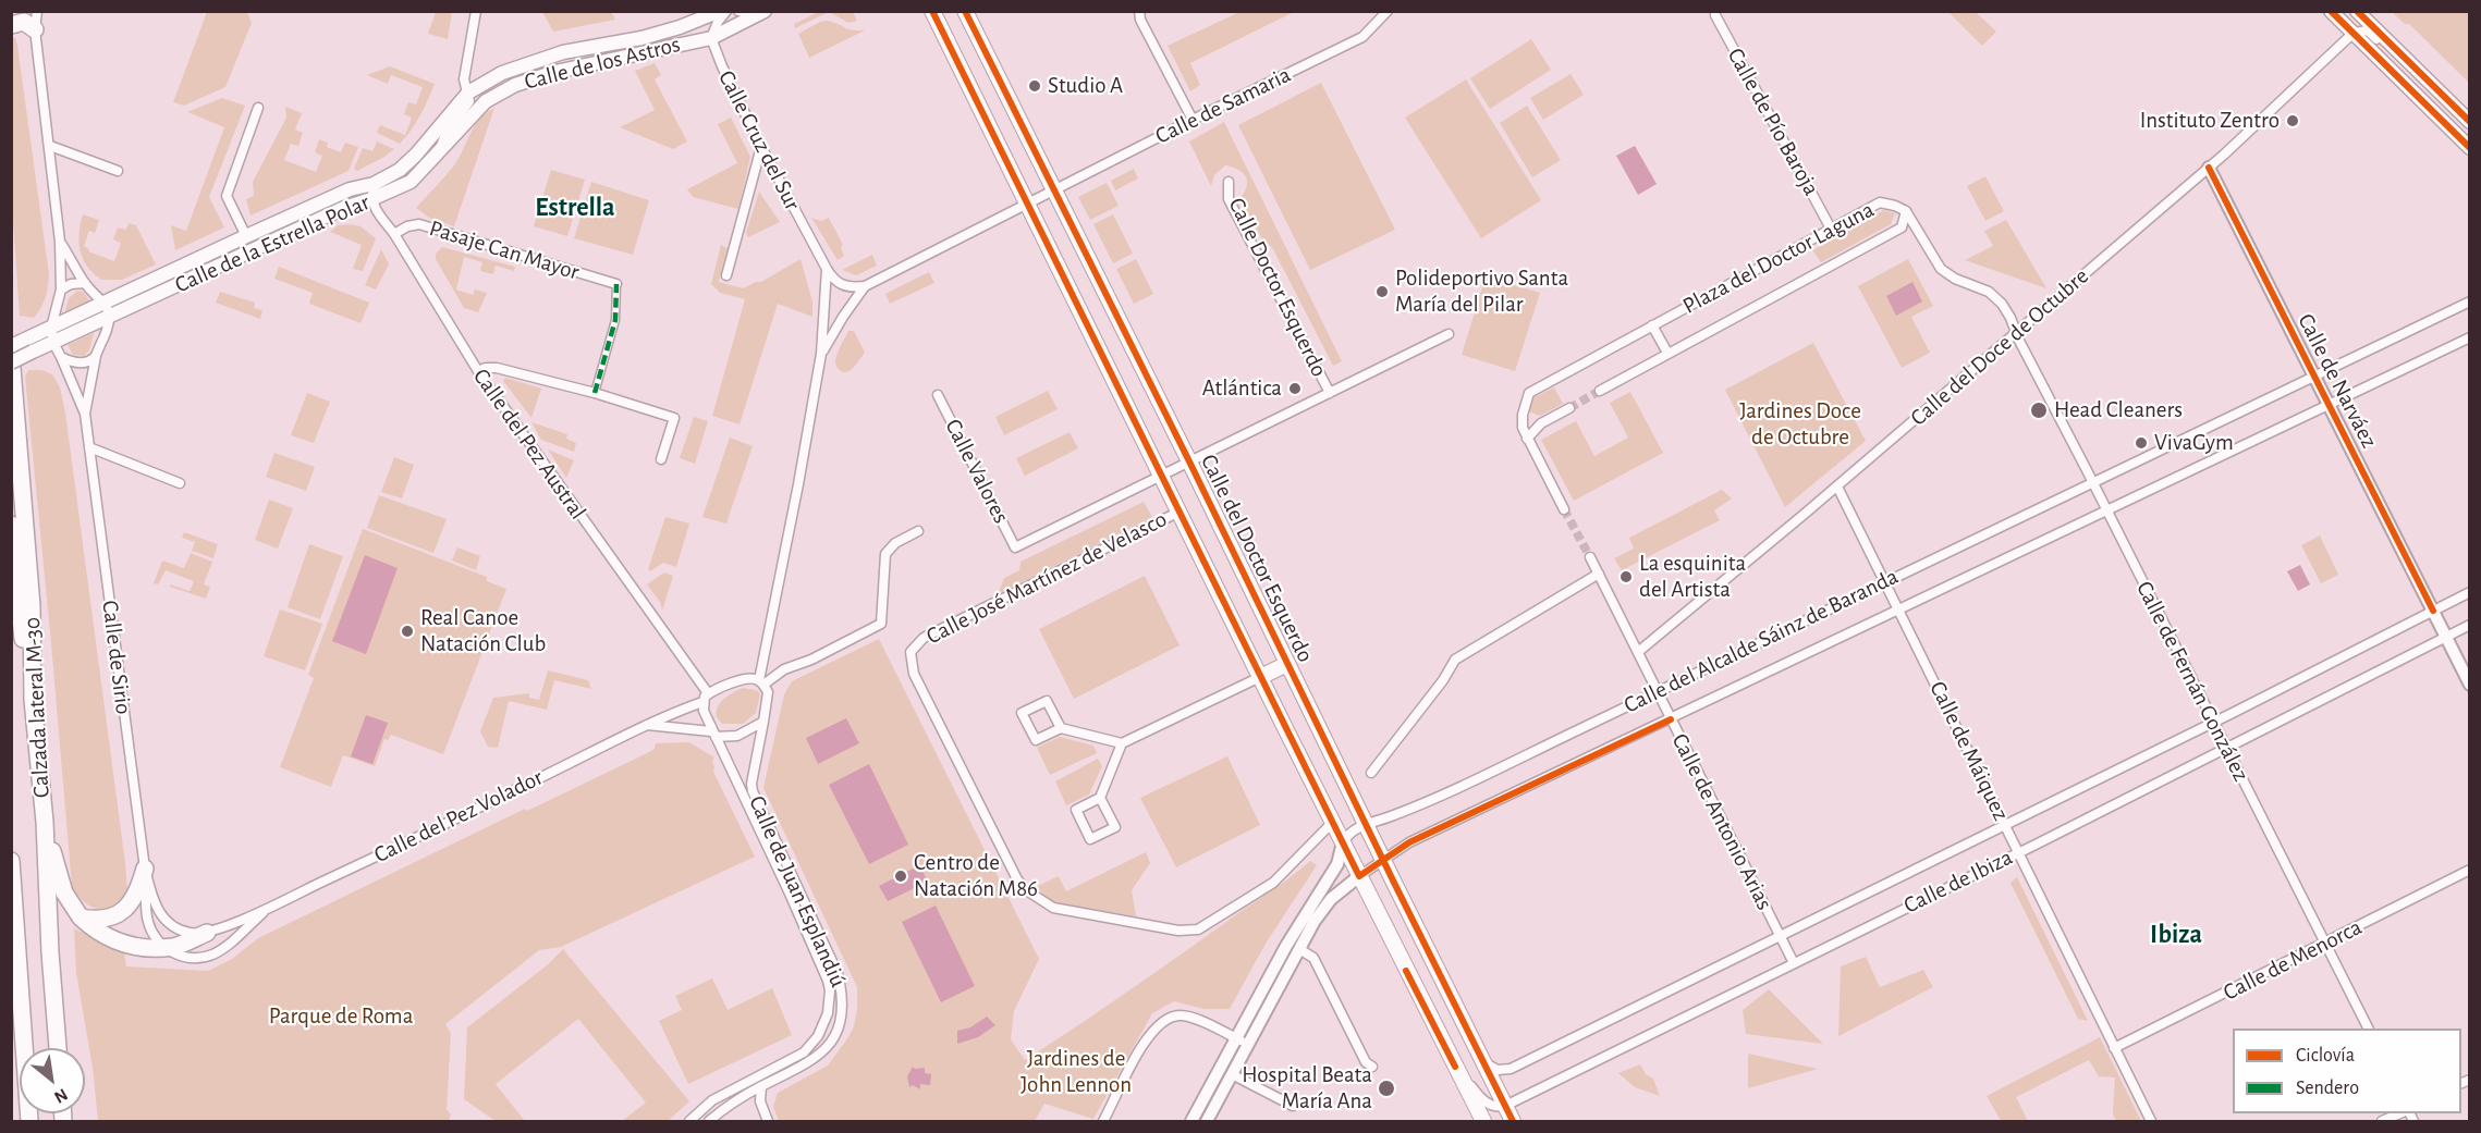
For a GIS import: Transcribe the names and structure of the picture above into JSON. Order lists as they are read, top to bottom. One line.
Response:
{"streets":{"highway":["Calzada lateral M-30"],"main road":["Calle de los Astros","Calle de la Estrella Polar","Calle del Doctor Esquerdo"],"street":["Calle de Samaria","Calle de Pío Baroja","Calle Cruz del Sur","Pasaje Can Mayor","Plaza del Doctor Laguna","Calle Doctor Esquerdo","Calle del Doce de Octubre","Calle de Narváez","Calle del Pez Austral","Calle Valores","Calle José Martínez de Velasco","Calle del Alcalde Sáinz de Baranda","Calle de Sirio","Calle de Fernán González","Calle de Máiquez","Calle del Pez Volador","Calle de Antonio Arias","Calle de Ibiza","Calle de Juan Esplandiú","Calle de Menorca"]},"crossings":[["Calle de los Astros","Calle Cruz del Sur"],["Calle de los Astros","Calle de la Estrella Polar"],["Calle de Samaria","Calle del Doctor Esquerdo"],["Calle de Pío Baroja","Plaza del Doctor Laguna"],["Calle de la Estrella Polar","Calle del Pez Austral"],["Calle de la Estrella Polar","Calle de Sirio"],["Pasaje Can Mayor","Calle del Pez Austral"],["Calle Doctor Esquerdo","Calle del Doctor Esquerdo"],["Calle del Doce de Octubre","Calle de Narváez"],["Calle del Doce de Octubre","Calle de Fernán González"],["Calle del Doce de Octubre","Calle de Máiquez"],["Calle del Doce de Octubre","Calle de Antonio Arias"],["Calle de Narváez","Calle del Alcalde Sáinz de Baranda"],["Calle de Narváez","Calle de Ibiza"],["Calle del Pez Austral","Calle del Pez Volador"],["Calle del Pez Austral","Calle de Juan Esplandiú"],["Calle Valores","Calle del Doctor Esquerdo"],["Calle del Doctor Esquerdo","Calle del Alcalde Sáinz de Baranda"],["Calle del Doctor Esquerdo","Calle de Ibiza"],["Calle del Alcalde Sáinz de Baranda","Calle de Fernán González"],["Calle del Alcalde Sáinz de Baranda","Calle de Máiquez"],["Calle del Alcalde Sáinz de Baranda","Calle de Antonio Arias"],["Calle de Sirio","Calle del Pez Volador"],["Calle de Fernán González","Calle de Ibiza"],["Calle de Fernán González","Calle de Menorca"],["Calle de Máiquez","Calle de Ibiza"],["Calle de Máiquez","Calle de Menorca"],["Calle del Pez Volador","Calle de Juan Esplandiú"],["Calle de Antonio Arias","Calle de Ibiza"]],"districts":["Estrella","Ibiza"],"parks":["Jardines Doce de Octubre","Parque de Roma","Jardines de John Lennon"],"places":["Studio A","Instituto Zentro","Polideportivo Santa María del Pilar","Atlántica","Head Cleaners","VivaGym","La esquinita del Artista","Real Canoe Natación Club","Centro de Natación M86","Hospital Beata María Ana"],"legend":["Ciclovía","Sendero"],"north":"bottom right"}
